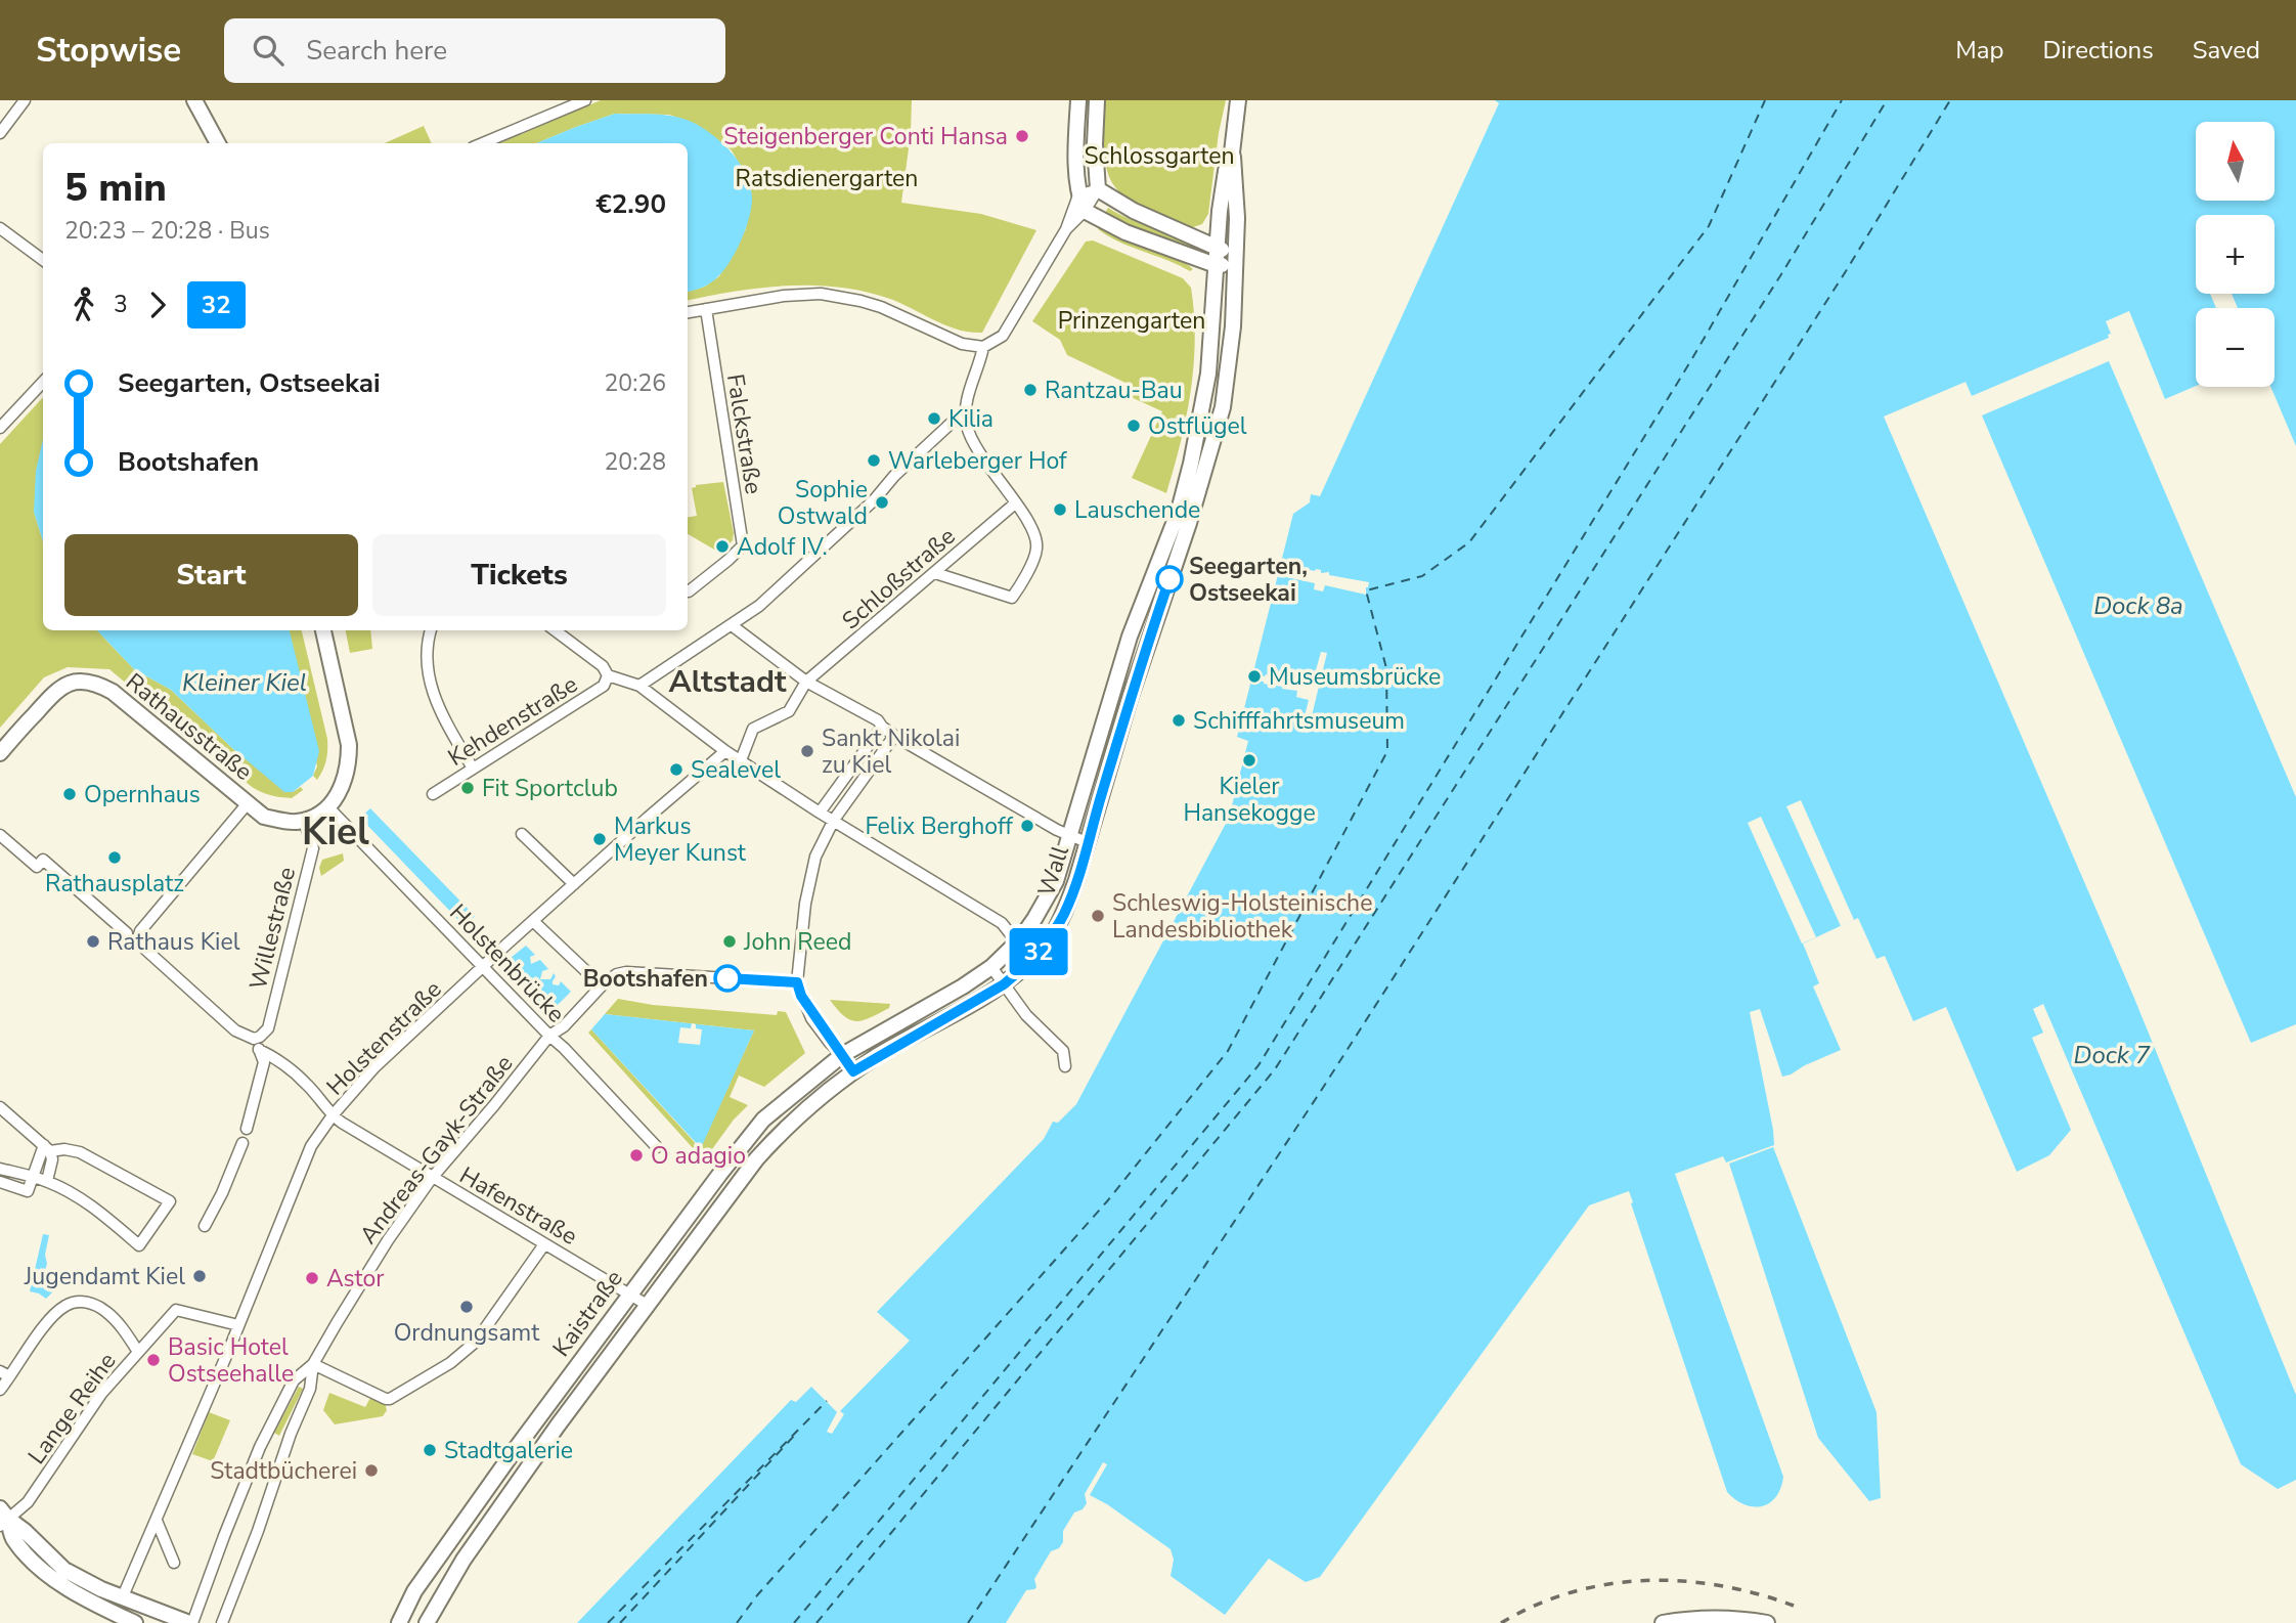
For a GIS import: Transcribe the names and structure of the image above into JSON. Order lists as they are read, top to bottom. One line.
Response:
{"streets":{"main road":["Rathausstraße","Wall","Kaistraße"],"street":["Falckstraße","Schloßstraße","Kehdenstraße","Willestraße","Holstenbrücke","Holstenstraße","Andreas-Gayk-Straße","Hafenstraße","Lange Reihe"]},"crossings":[["Rathausstraße","Willestraße"],["Wall","Kaistraße"],["Holstenbrücke","Holstenstraße"],["Holstenbrücke","Andreas-Gayk-Straße"],["Holstenstraße","Hafenstraße"],["Holstenstraße","Lange Reihe"],["Andreas-Gayk-Straße","Hafenstraße"],["Hafenstraße","Kaistraße"]],"districts":["Altstadt","Kiel"],"water":["Dock 8a","Kleiner Kiel","Dock 7"],"parks":["Schlossgarten","Ratsdienergarten","Prinzengarten"],"places":["Steigenberger Conti Hansa","Rantzau-Bau","Kilia","Ostflügel","Warleberger Hof","Sophie Ostwald","Lauschende","Adolf IV.","Seegarten, Ostseekai","Museumsbrücke","Schifffahrtsmuseum","Sankt Nikolai zu Kiel","Kieler Hansekogge","Sealevel","Fit Sportclub","Opernhaus","Felix Berghoff","Markus Meyer Kunst","Rathausplatz","Schleswig-Holsteinische Landesbibliothek","Rathaus Kiel","John Reed","Bootshafen","O adagio","Jugendamt Kiel","Astor","Ordnungsamt","Basic Hotel Ostseehalle","Stadtgalerie","Stadtbücherei"],"lines":["bus line 32"],"north":"top","page":{"header":"Stopwise","search":"Search here","nav":["Map","Directions","Saved"],"on_map":"32","map_buttons":["+","−"],"heading":["5 min","20:23 – 20:28 · Bus","€2.90"],"legs":["3","32"],"list":[{"name":"Seegarten, Ostseekai","value":"20:26"},{"name":"Bootshafen","value":"20:28"}],"buttons":["Start","Tickets"]}}
